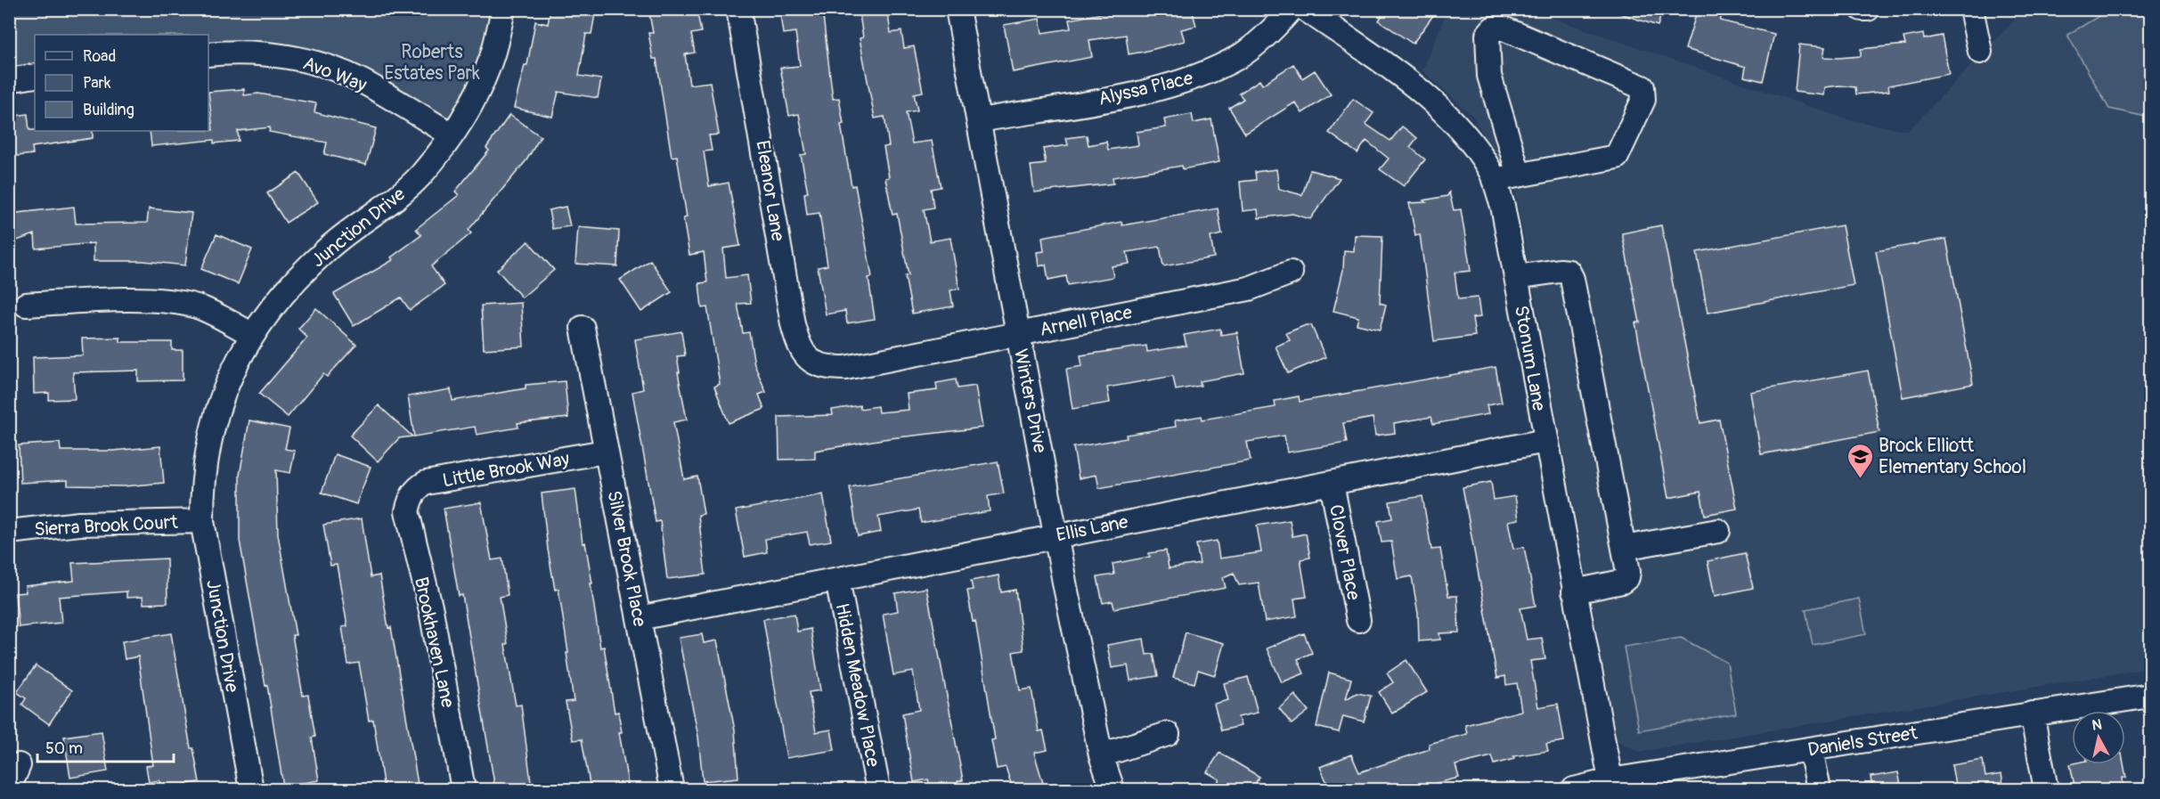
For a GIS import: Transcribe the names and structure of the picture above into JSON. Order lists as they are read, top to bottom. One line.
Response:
{"streets":{"street":["Avo Way","Alyssa Place","Eleanor Lane","Junction Drive","Arnell Place","Stonum Lane","Winters Drive","Little Brook Way","Sierra Brook Court","Ellis Lane","Clover Place","Silver Brook Place","Brookhaven Lane","Hidden Meadow Place","Daniels Street"]},"crossings":[["Avo Way","Junction Drive"],["Alyssa Place","Winters Drive"],["Eleanor Lane","Arnell Place"],["Junction Drive","Sierra Brook Court"],["Arnell Place","Winters Drive"],["Stonum Lane","Ellis Lane"],["Stonum Lane","Daniels Street"],["Winters Drive","Ellis Lane"],["Little Brook Way","Silver Brook Place"],["Little Brook Way","Brookhaven Lane"],["Ellis Lane","Clover Place"],["Ellis Lane","Silver Brook Place"],["Ellis Lane","Hidden Meadow Place"]],"parks":["Roberts Estates Park"],"places":{"school or university":["Brock Elliott Elementary School"]},"legend":["Road","Park","Building"],"scale_bar":"50 m","north":"top"}
